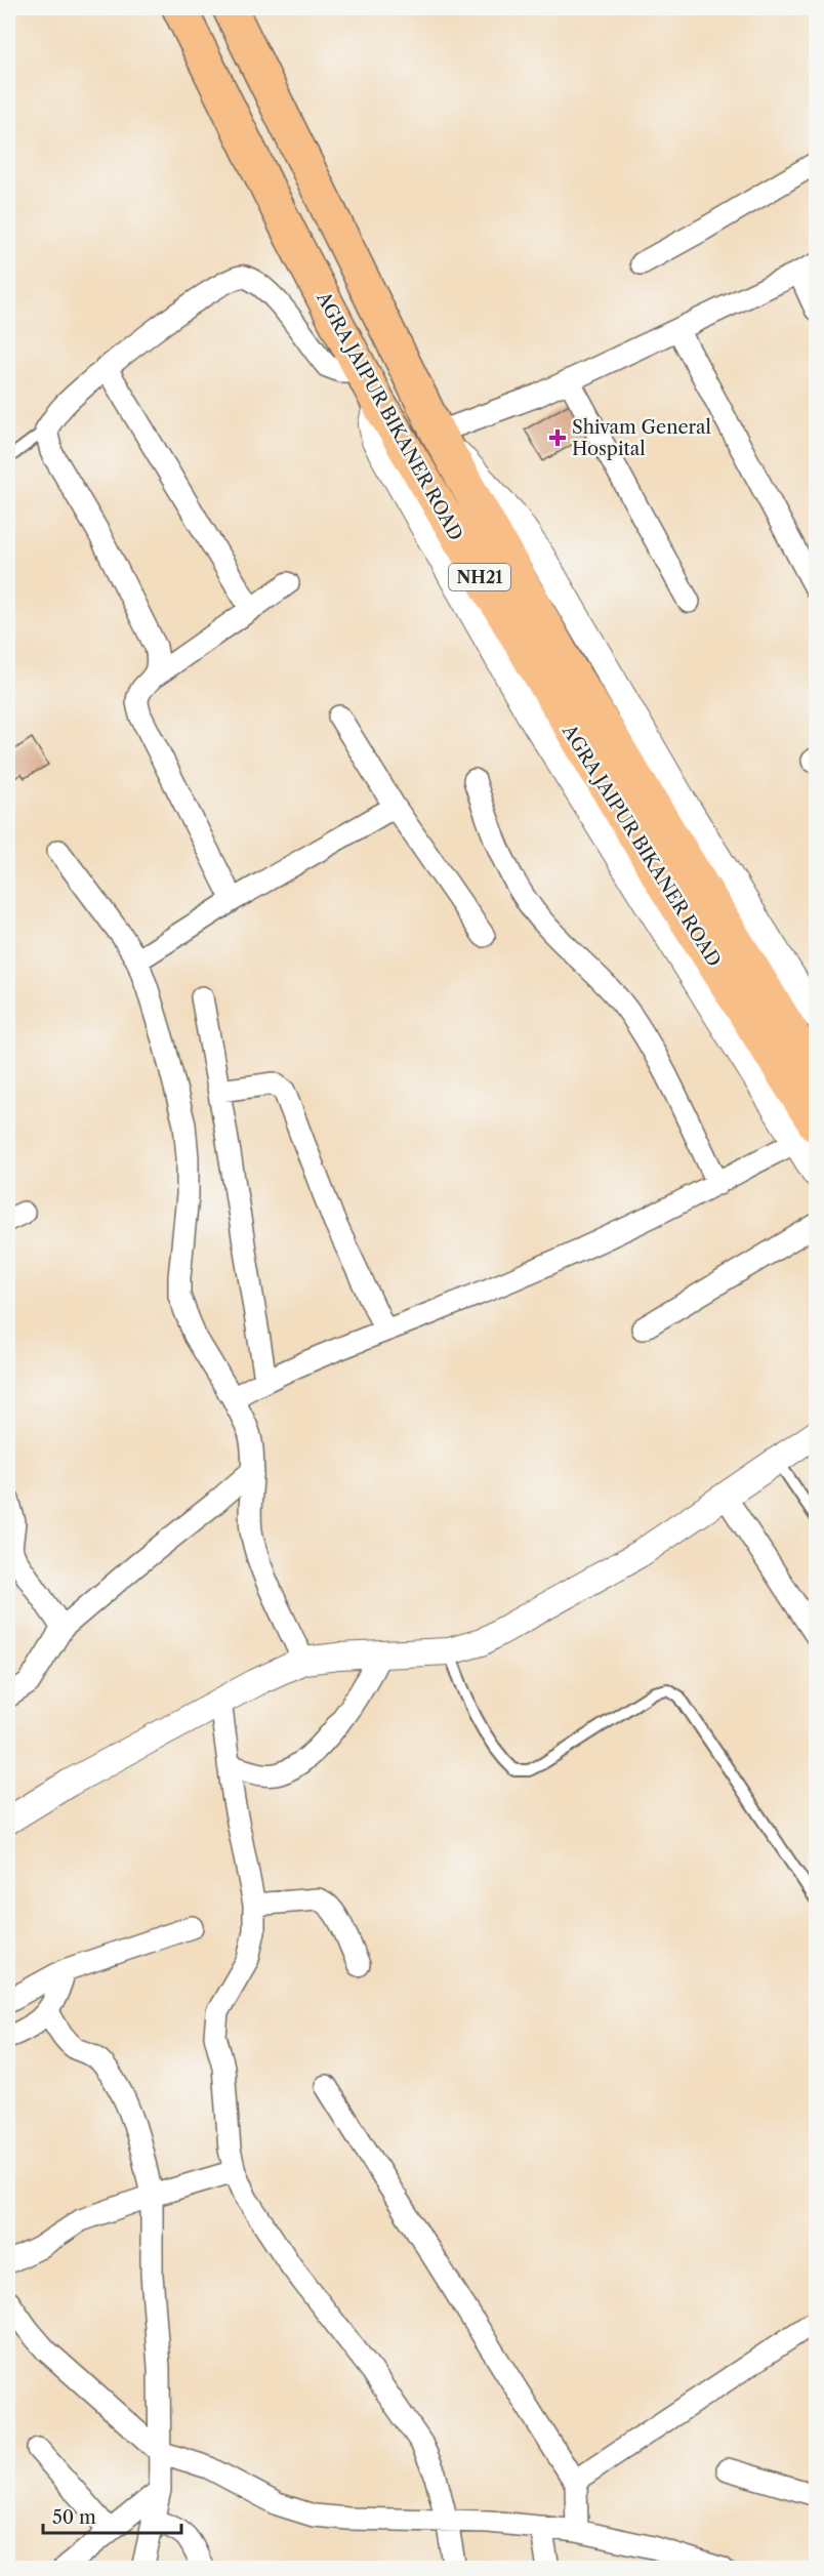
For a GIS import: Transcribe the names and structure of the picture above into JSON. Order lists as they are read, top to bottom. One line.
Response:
{"streets":{"highway":["AGRA JAIPUR BIKANER ROAD","NH21"]},"places":{"health":["Shivam General Hospital"]},"scale_bar":"50 m"}
